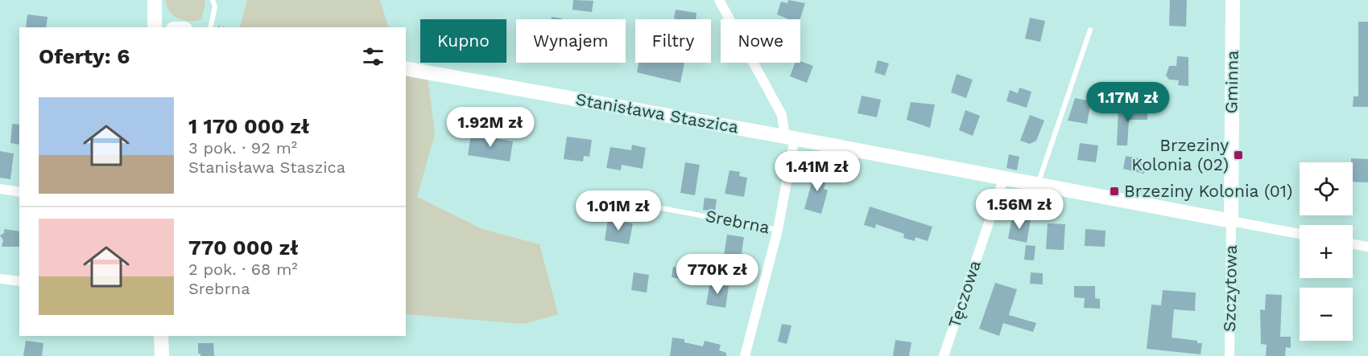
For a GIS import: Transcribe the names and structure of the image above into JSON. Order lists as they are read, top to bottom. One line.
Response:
{"streets":{"street":["Gminna","Stanisława Staszica","Srebrna","Szczytowa","Tęczowa"]},"crossings":[["Gminna","Stanisława Staszica"],["Gminna","Szczytowa"],["Stanisława Staszica","Srebrna"],["Stanisława Staszica","Szczytowa"],["Stanisława Staszica","Tęczowa"]],"places":{"transit":["Brzeziny Kolonia (02)","Brzeziny Kolonia (01)"]},"page":{"chip":["Kupno","Wynajem","Filtry","Nowe"],"heading":"Oferty: 6","price":["1.17M zł","1.92M zł","1.41M zł","1.56M zł","1.01M zł","770K zł"],"list":[{"name":"1 170 000 zł","note":"3 pok. · 92 m² · Stanisława Staszica"},{"name":"770 000 zł","note":"2 pok. · 68 m² · Srebrna"}],"map_buttons":["+","−"]}}
